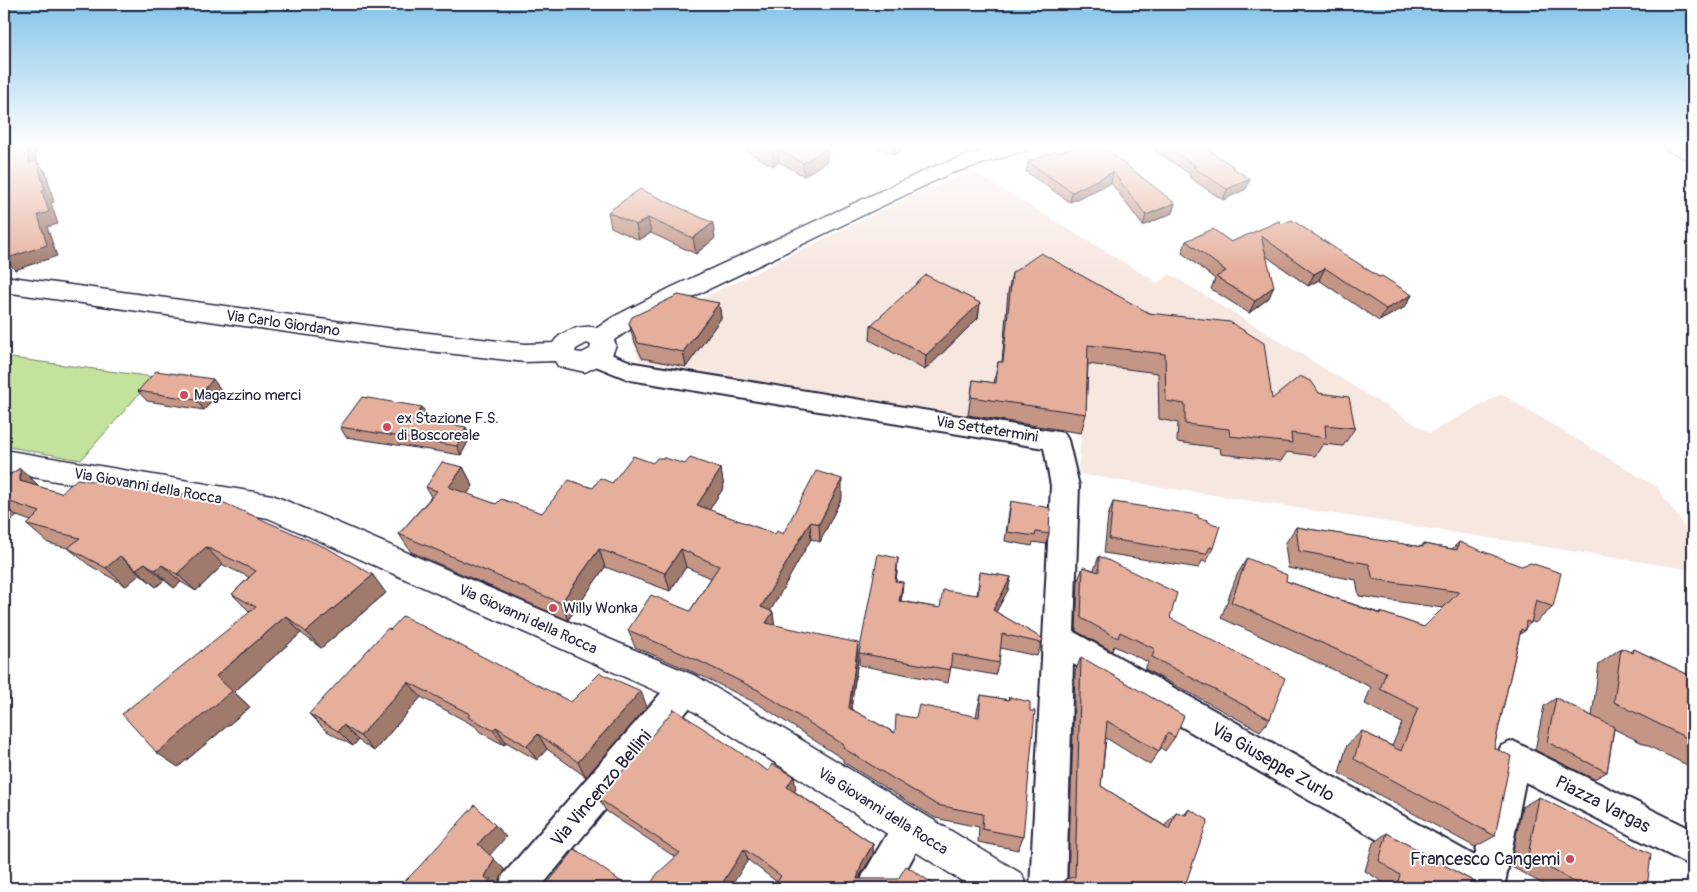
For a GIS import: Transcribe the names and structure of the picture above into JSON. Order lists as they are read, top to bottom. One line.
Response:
{"streets":{"main road":["Via Carlo Giordano","Via Giovanni della Rocca"],"street":["Via Settetermini","Via Giuseppe Zurlo","Via Vincenzo Bellini","Piazza Vargas"]},"crossings":[["Via Carlo Giordano","Via Settetermini"],["Via Settetermini","Via Giuseppe Zurlo"],["Via Giovanni della Rocca","Via Vincenzo Bellini"],["Via Giuseppe Zurlo","Piazza Vargas"]],"places":["Magazzino merci","ex Stazione F.S. di Boscoreale","Willy Wonka","Francesco Cangemi"]}
